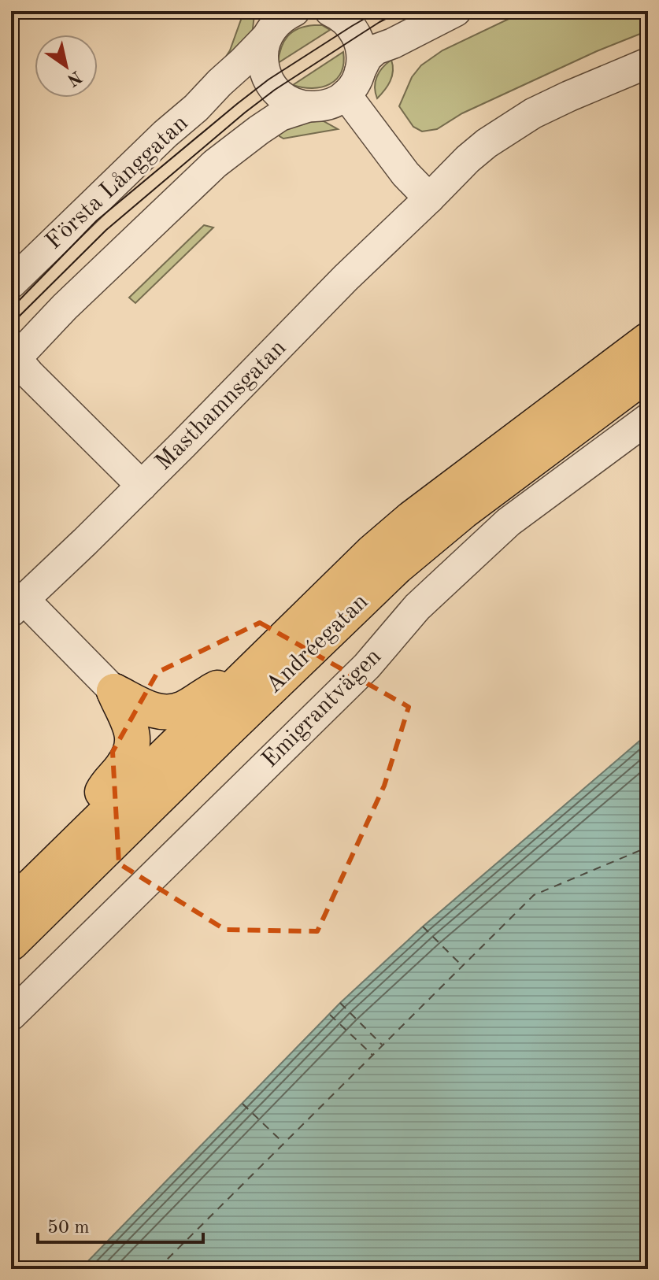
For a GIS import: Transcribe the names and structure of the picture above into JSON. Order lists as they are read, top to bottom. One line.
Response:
{"streets":{"highway":["Andréegatan"],"street":["Första Långgatan","Masthamnsgatan","Emigrantvägen"]},"scale_bar":"50 m","north":"bottom right"}
